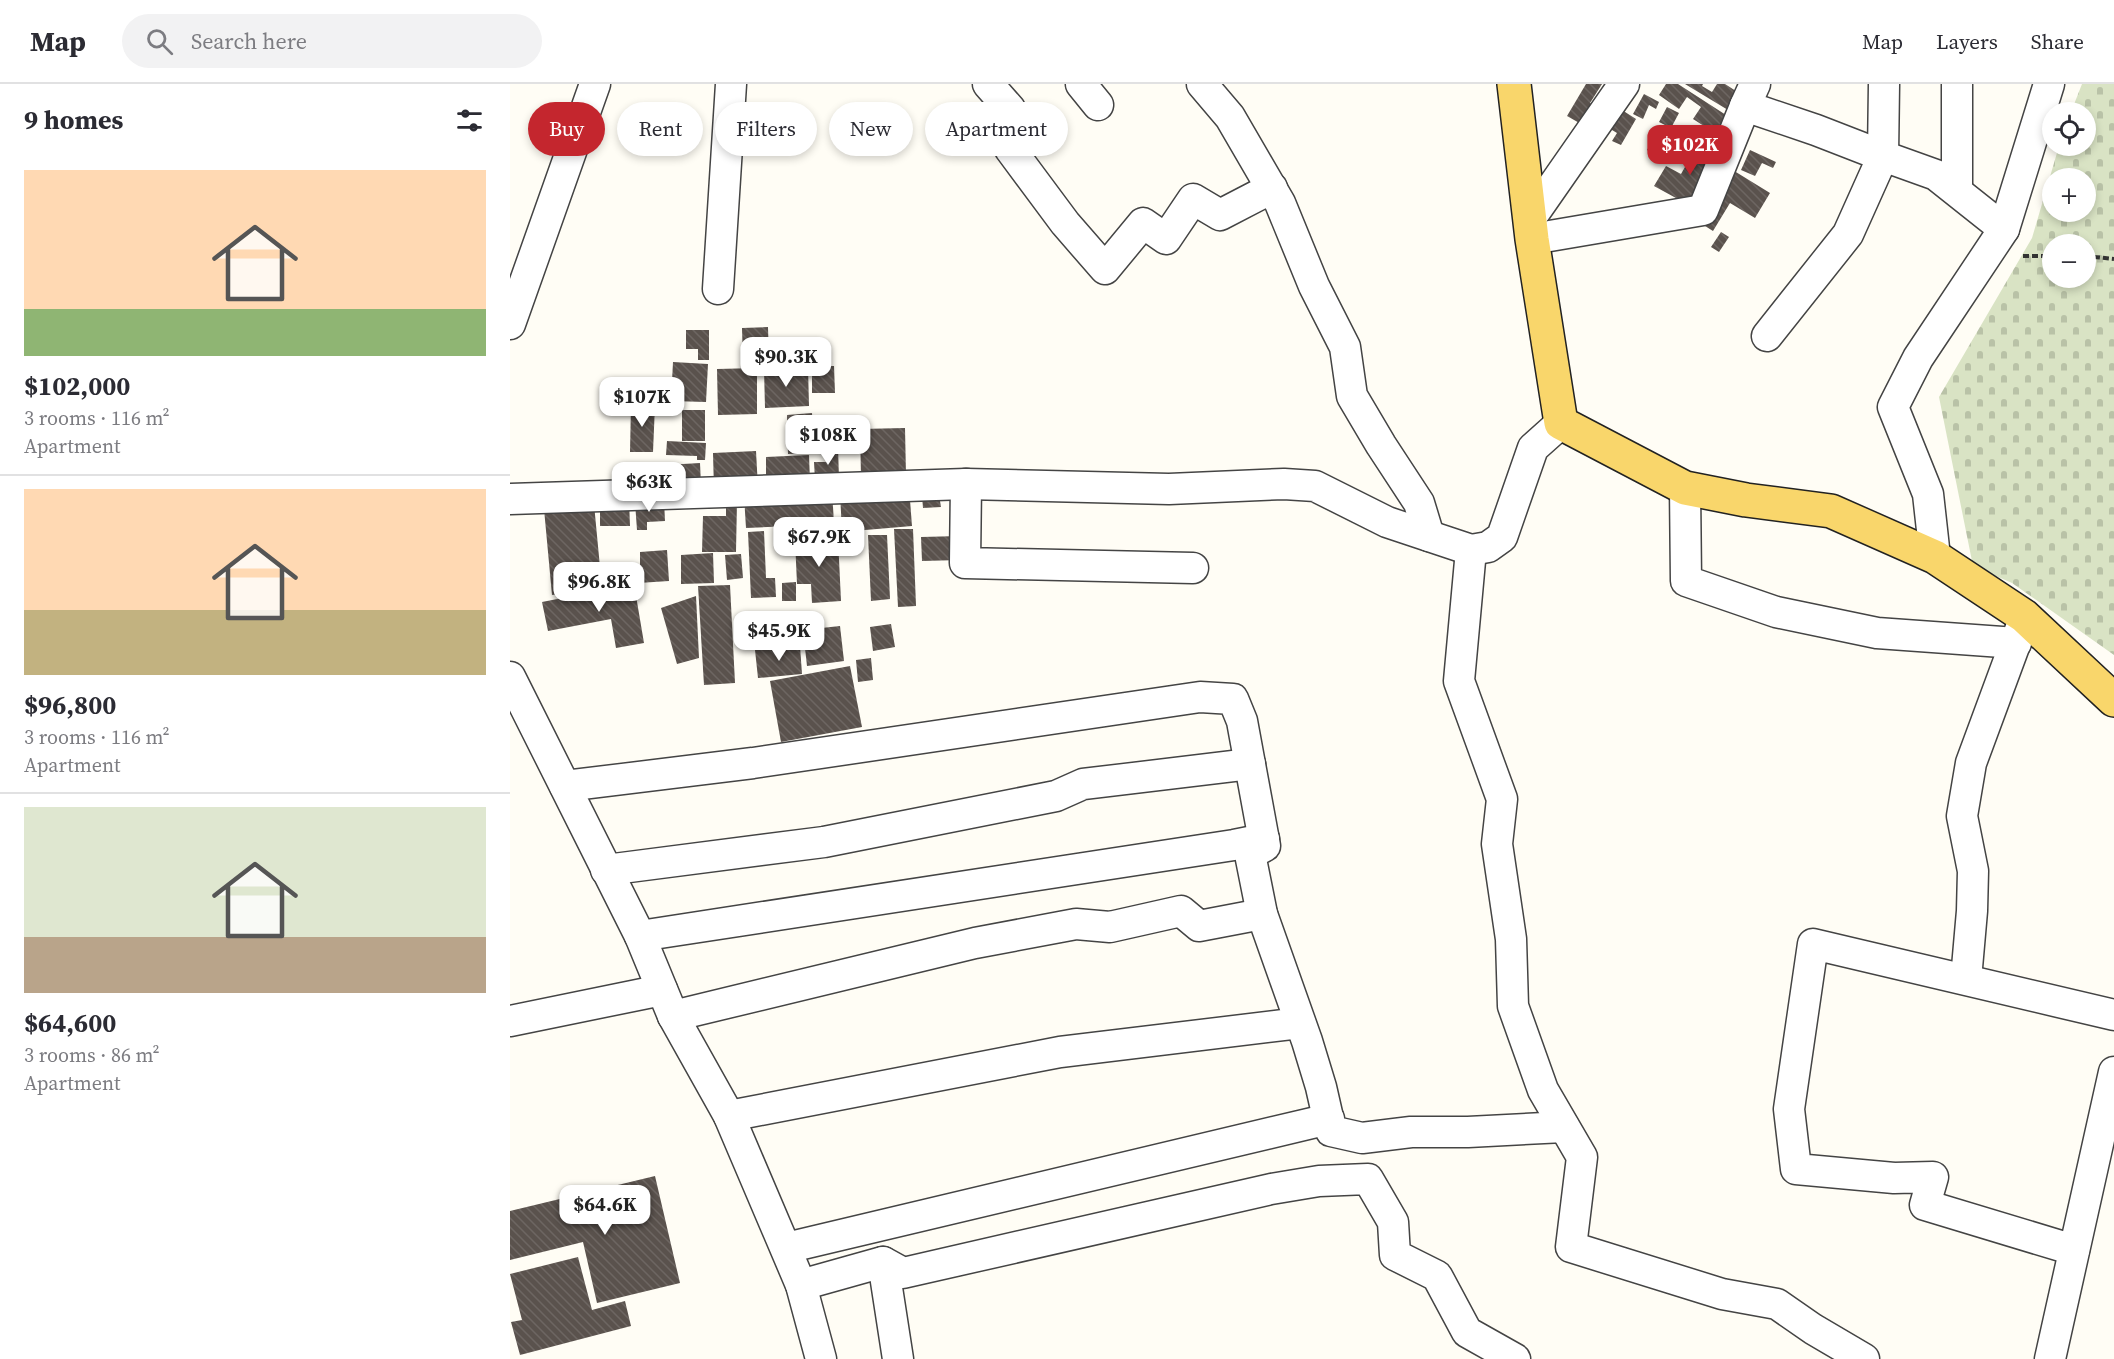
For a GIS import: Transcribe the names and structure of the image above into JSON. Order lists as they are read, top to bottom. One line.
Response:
{"page":{"header":"Map","search":"Search here","nav":["Map","Layers","Share"],"heading":"9 homes","map_buttons":["+","−"],"chip":["Buy","Rent","Filters","New","Apartment"],"price":["$102K","$90.3K","$107K","$108K","$63K","$67.9K","$96.8K","$45.9K","$64.6K"],"list":[{"name":"$102,000","note":"3 rooms · 116 m² · Apartment"},{"name":"$96,800","note":"3 rooms · 116 m² · Apartment"},{"name":"$64,600","note":"3 rooms · 86 m² · Apartment"}]}}
